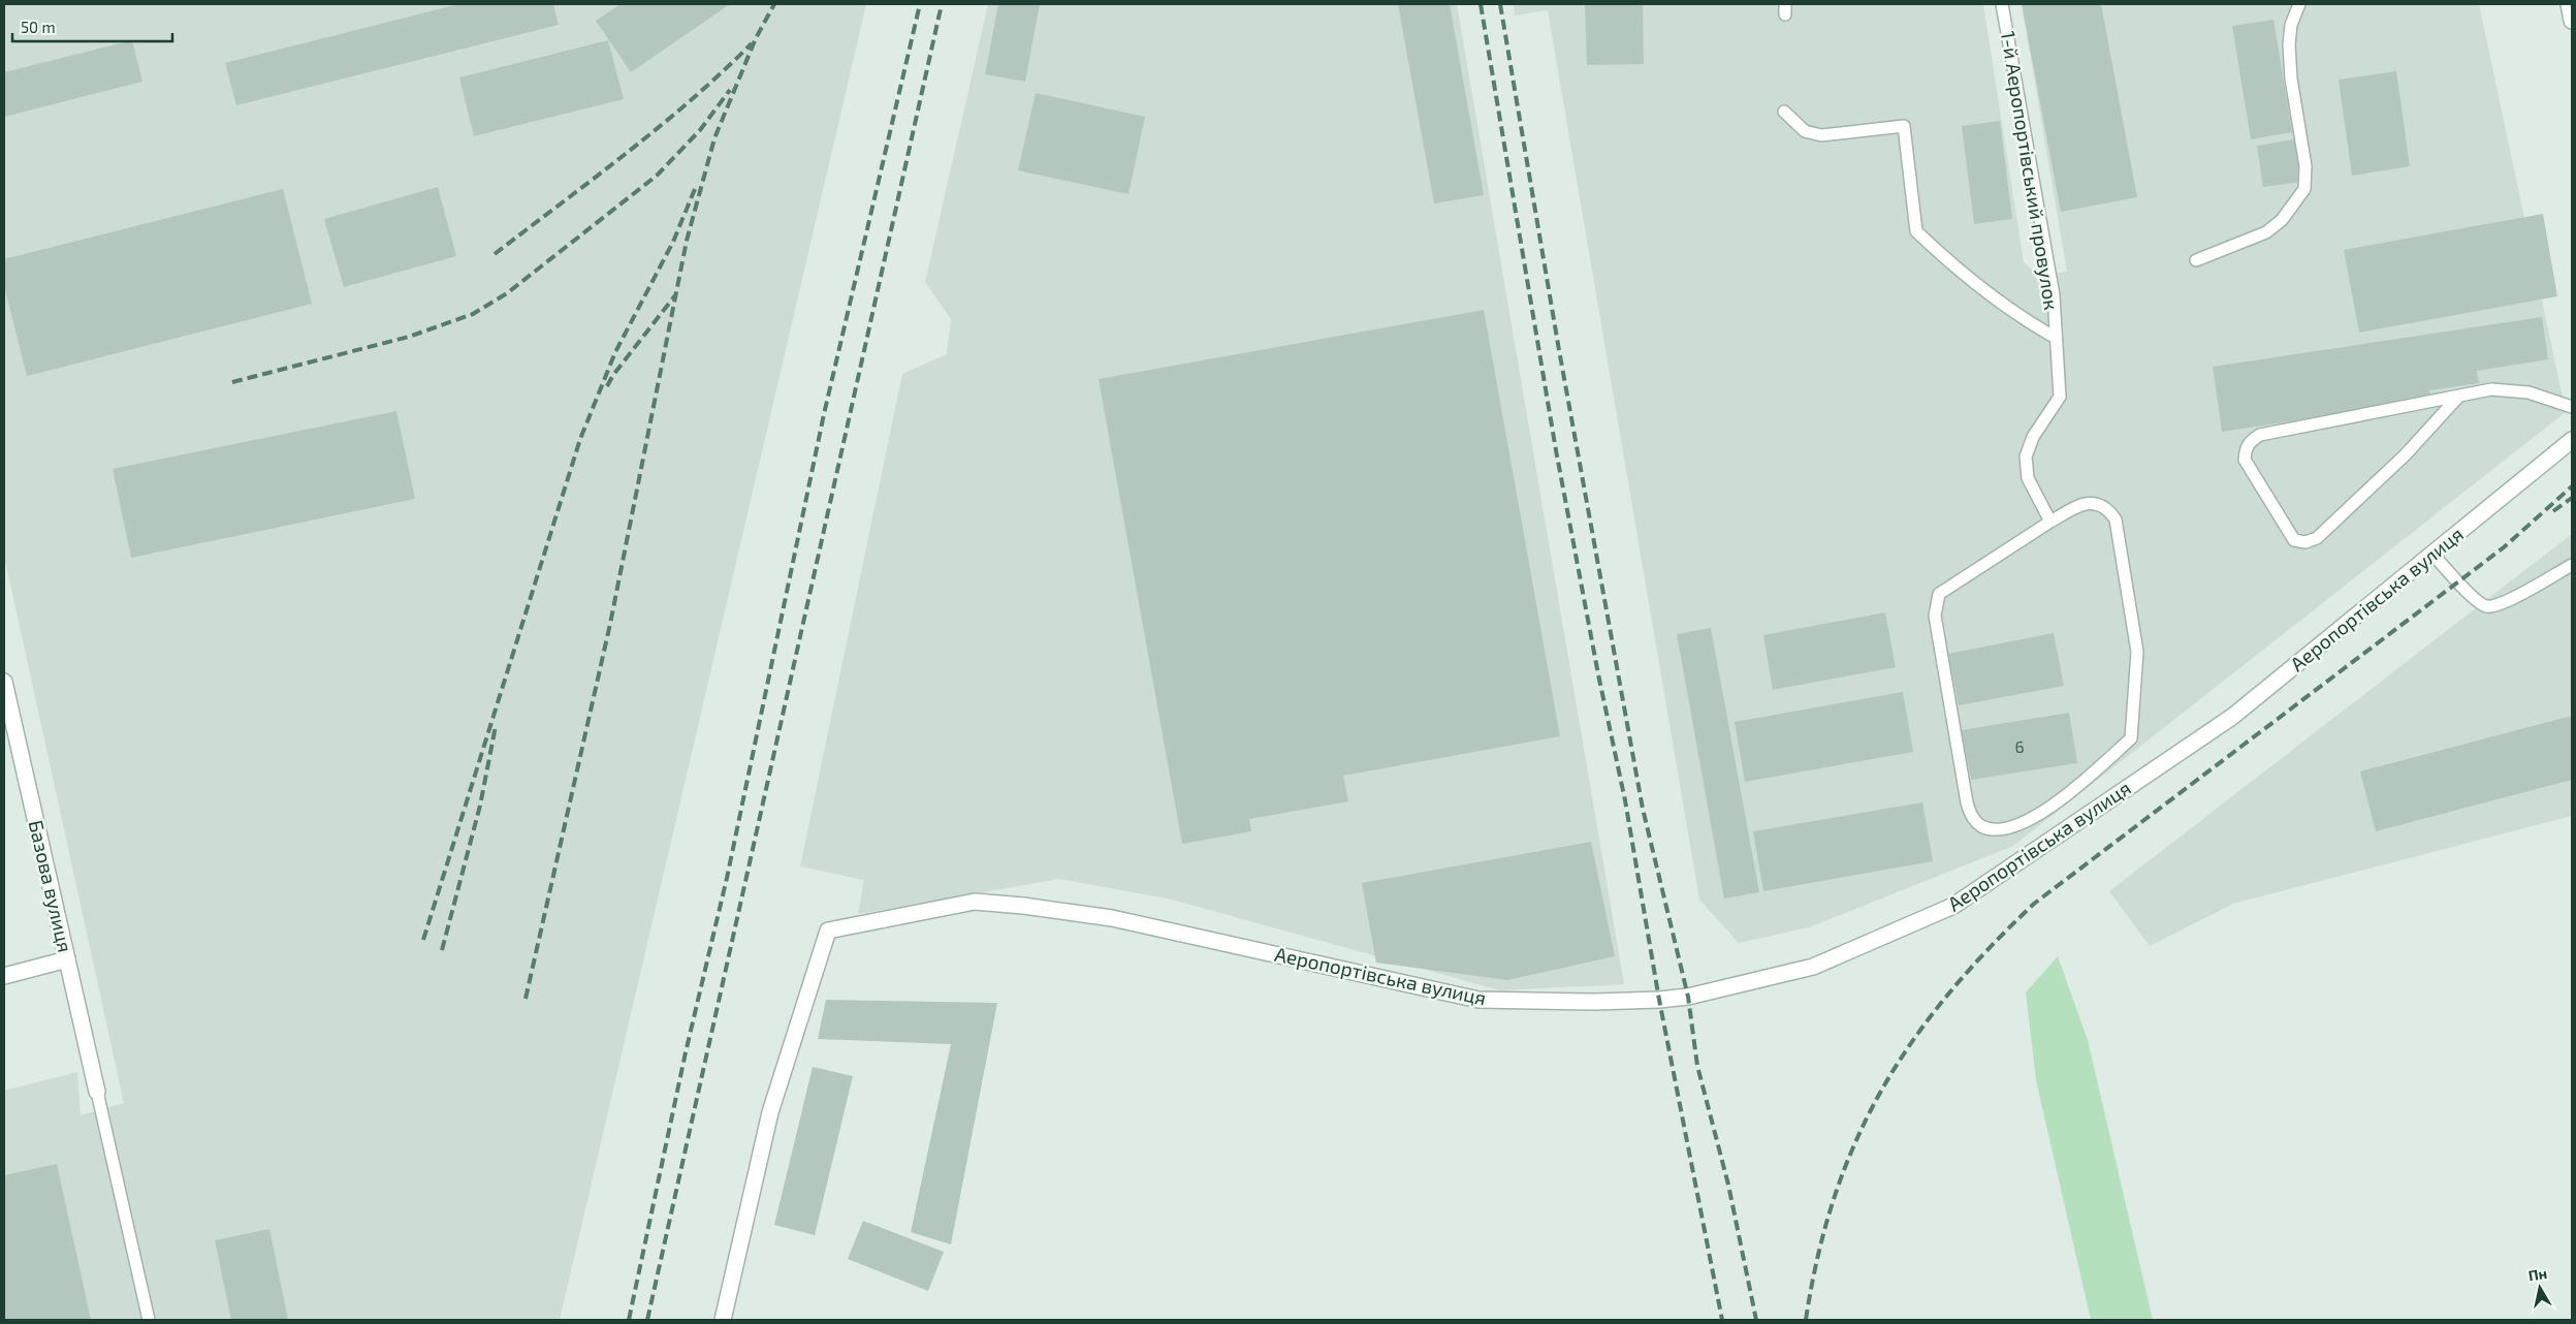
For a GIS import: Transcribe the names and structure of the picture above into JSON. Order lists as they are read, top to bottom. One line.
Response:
{"streets":{"street":["Аеропортівська вулиця","Базова вулиця"],"lane":["1-й Аеропортівський провулок"]},"house_numbers":["6"],"scale_bar":"50 m","north":"top"}
